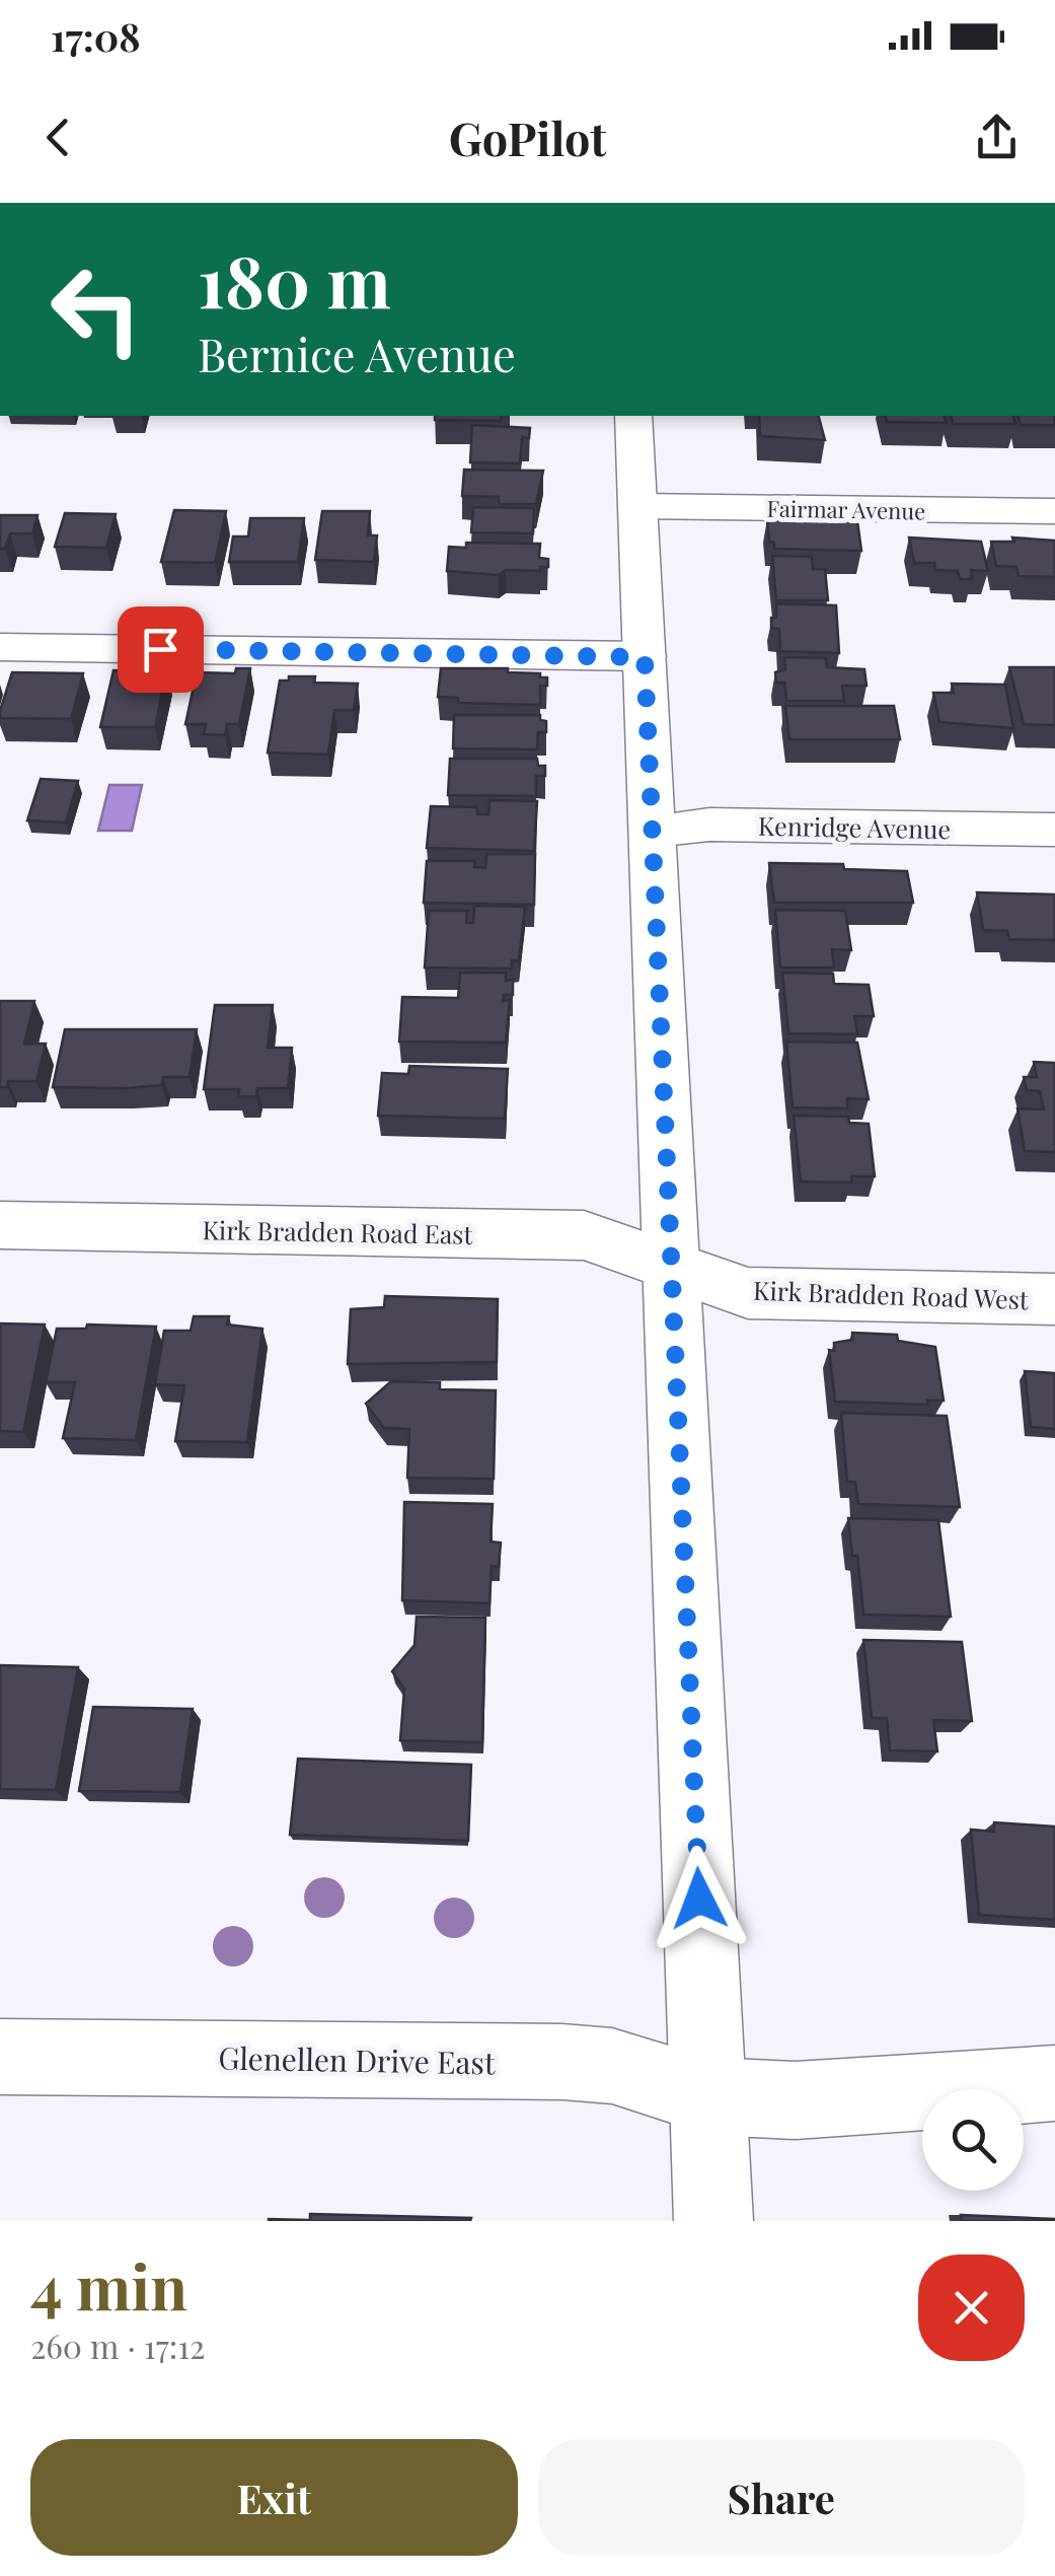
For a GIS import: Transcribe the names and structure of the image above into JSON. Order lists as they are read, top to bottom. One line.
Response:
{"streets":{"street":["Fairmar Avenue","Kenridge Avenue","Kirk Bradden Road East","Kirk Bradden Road West","Glenellen Drive East"]},"crossings":[["Kirk Bradden Road East","Kirk Bradden Road West"]],"page":{"status":"17:08","header":"GoPilot","turn":["180 m","Bernice Avenue"],"heading":["4 min","260 m · 17:12"],"buttons":["Exit","Share"]}}
